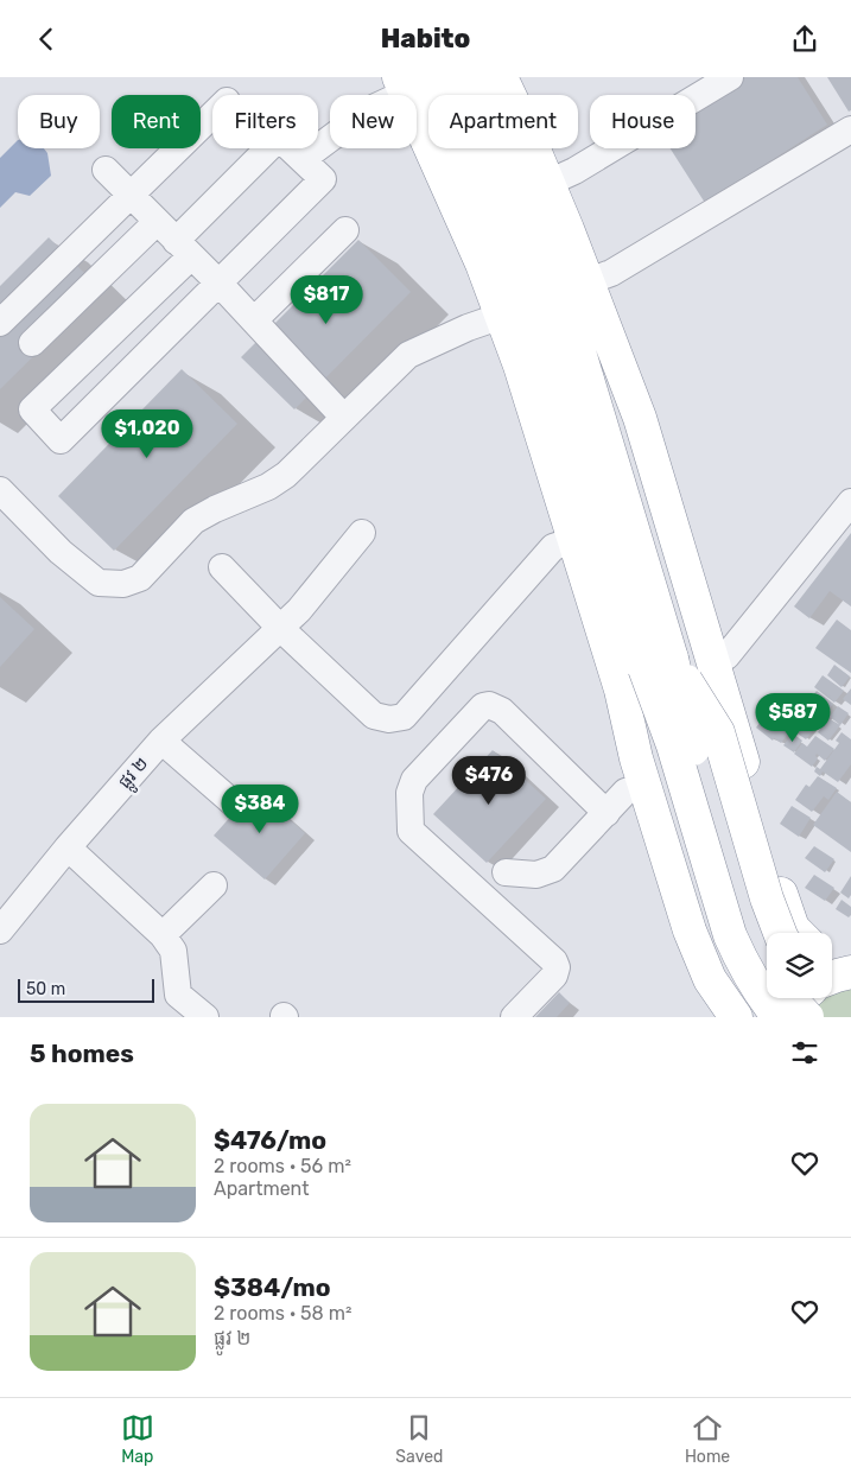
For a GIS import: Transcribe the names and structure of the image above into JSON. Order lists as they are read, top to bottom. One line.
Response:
{"streets":{"street":["ផ្លូវ ២"]},"scale_bar":"50 m","page":{"header":"Habito","chip":["Buy","Rent","Filters","New","Apartment","House"],"price":["$817","$1,020","$587","$476","$384"],"scale":"50 m","heading":"5 homes","list":[{"name":"$476/mo","note":"2 rooms · 56 m² · Apartment"},{"name":"$384/mo","note":"2 rooms · 58 m² · ផ្លូវ ២"}],"tabs":["Map","Saved","Home"]}}
